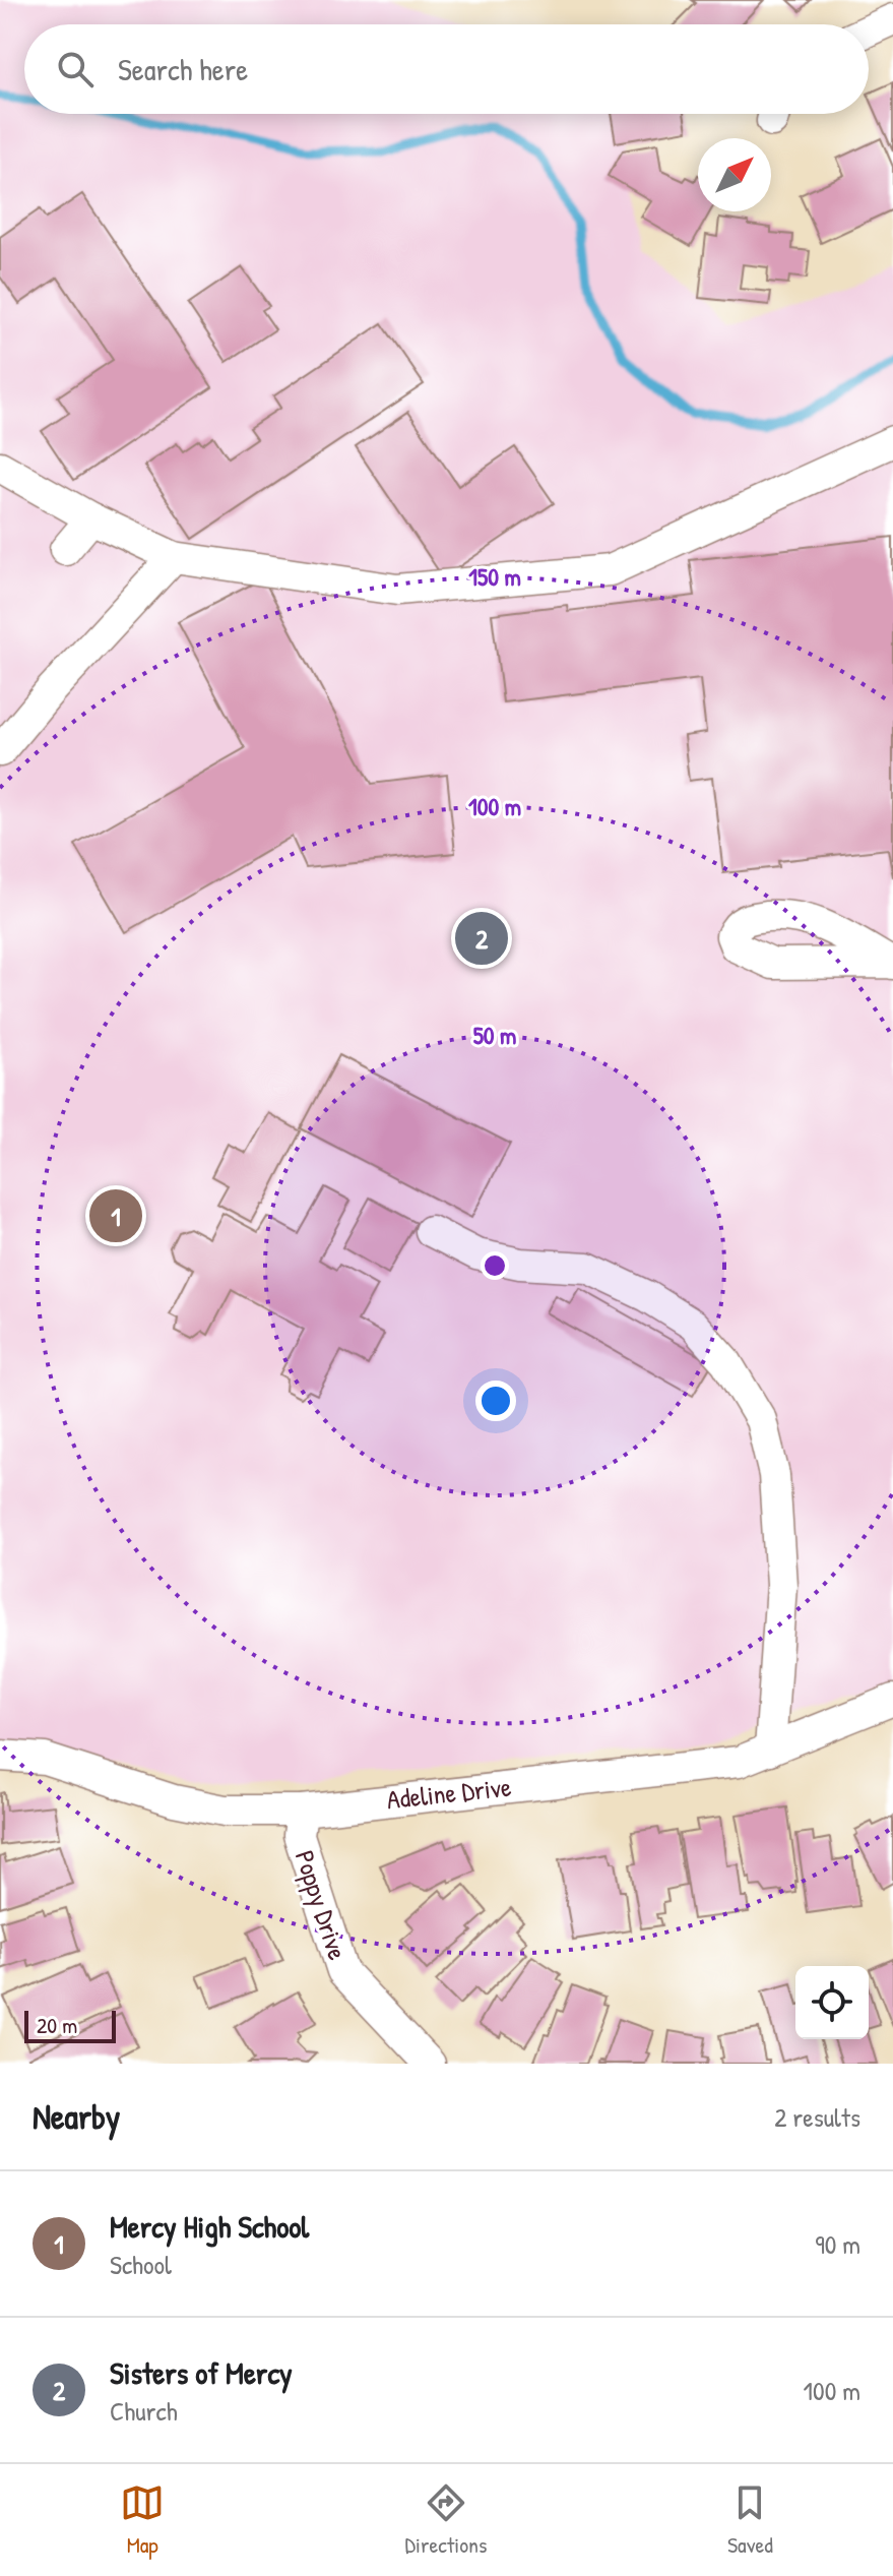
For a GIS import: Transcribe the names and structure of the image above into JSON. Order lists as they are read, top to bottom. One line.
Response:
{"streets":{"street":["Adeline Drive","Poppy Drive"]},"crossings":[["Adeline Drive","Poppy Drive"]],"scale_bar":"20 m","north":"top right","page":{"search":"Search here","pins":["2","1"],"scale":"20 m","heading":["Nearby","2 results"],"list":[{"mark":"1","name":"Mercy High School","note":"School","value":"90 m"},{"mark":"2","name":"Sisters of Mercy","note":"Church","value":"100 m"}],"nav":["Map","Directions","Saved"]},"rings":["150 m","100 m","50 m"]}
